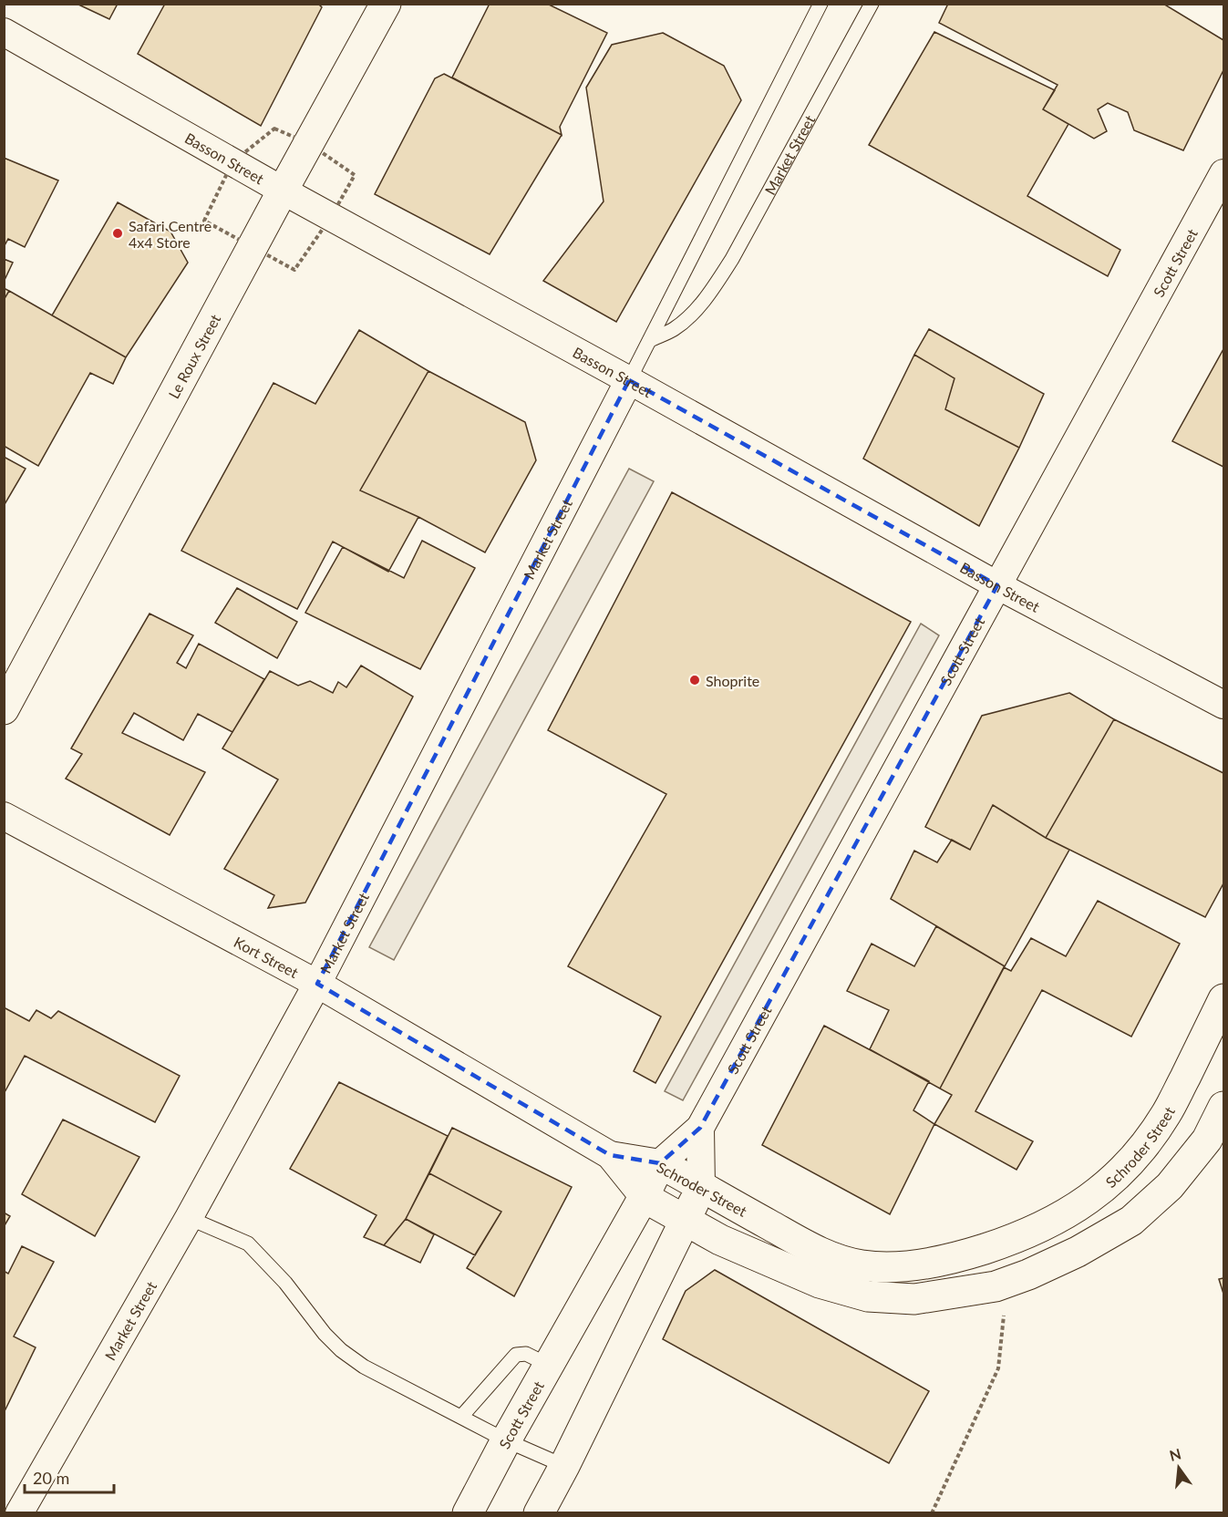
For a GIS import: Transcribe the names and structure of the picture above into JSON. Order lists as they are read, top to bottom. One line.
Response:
{"streets":{"highway":["Scott Street","Le Roux Street","Schroder Street"],"street":["Market Street","Basson Street","Kort Street"]},"crossings":[["Market Street","Basson Street"],["Market Street","Kort Street"],["Basson Street","Scott Street"],["Basson Street","Le Roux Street"],["Scott Street","Schroder Street"],["Kort Street","Schroder Street"]],"places":["Safari Centre 4x4 Store","Shoprite"],"scale_bar":"20 m","north":"top"}
